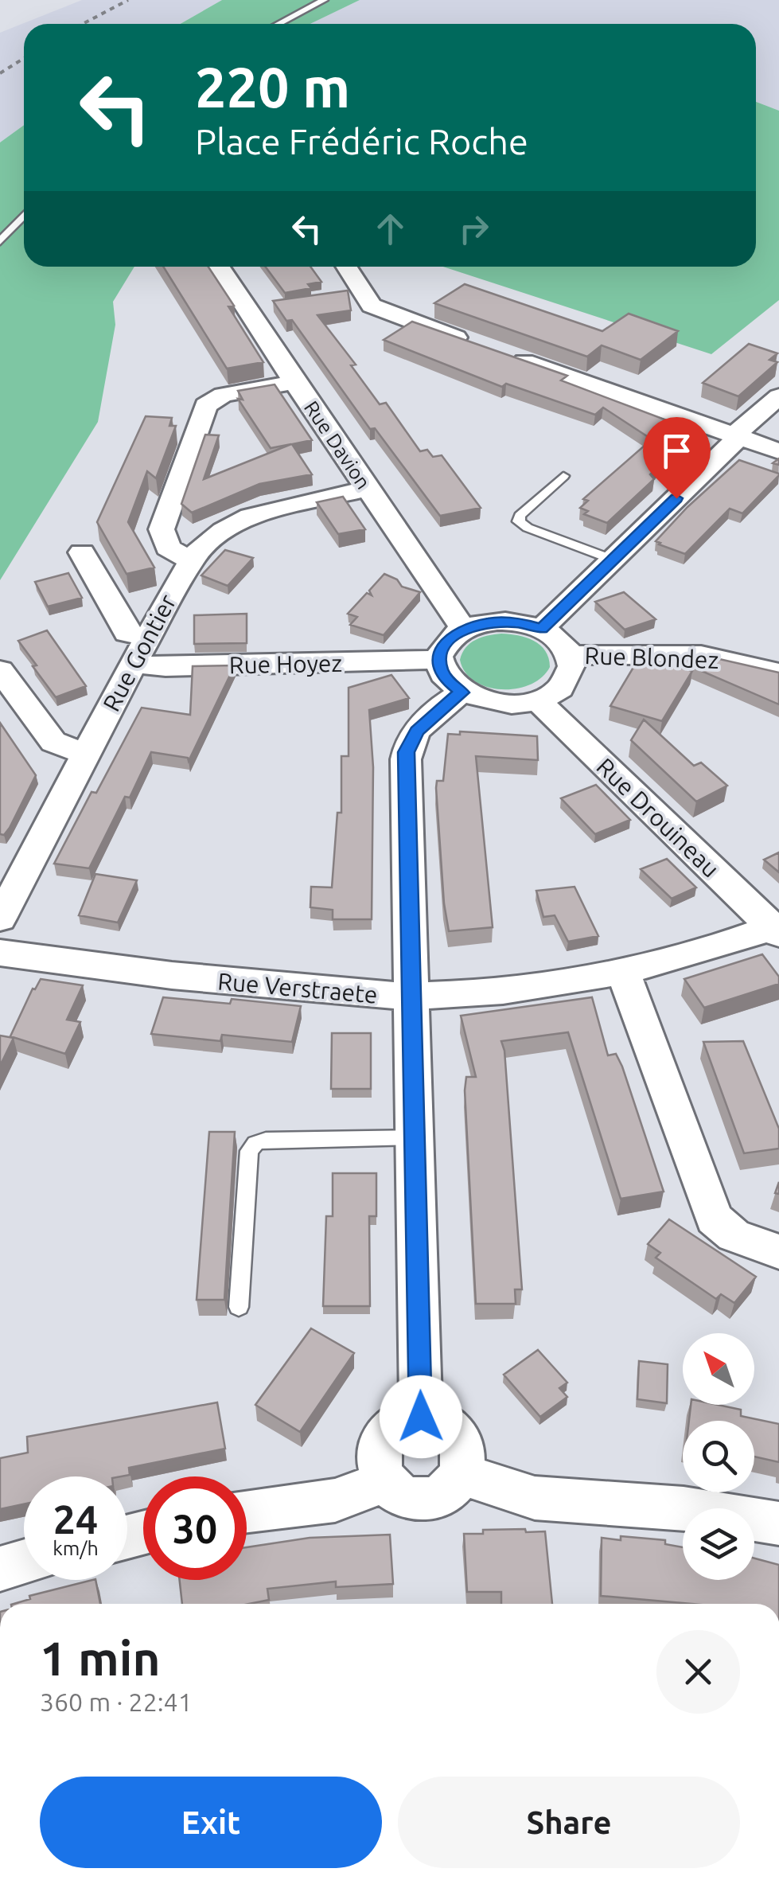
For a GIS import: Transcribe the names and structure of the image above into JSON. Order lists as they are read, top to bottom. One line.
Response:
{"streets":{"street":["Rue Davion","Rue Gontier","Rue Blondez","Rue Hoyez","Rue Drouineau","Rue Verstraete"]},"crossings":[["Rue Davion","Rue Gontier"],["Rue Davion","Rue Blondez"],["Rue Davion","Rue Hoyez"],["Rue Davion","Rue Drouineau"],["Rue Gontier","Rue Hoyez"],["Rue Blondez","Rue Hoyez"],["Rue Blondez","Rue Drouineau"],["Rue Hoyez","Rue Drouineau"],["Rue Drouineau","Rue Verstraete"]],"north":"top left","page":{"turn":["220 m","Place Frédéric Roche"],"speed":"24 km/h","limit":"30","heading":["1 min","360 m · 22:41"],"buttons":["Exit","Share"]}}
